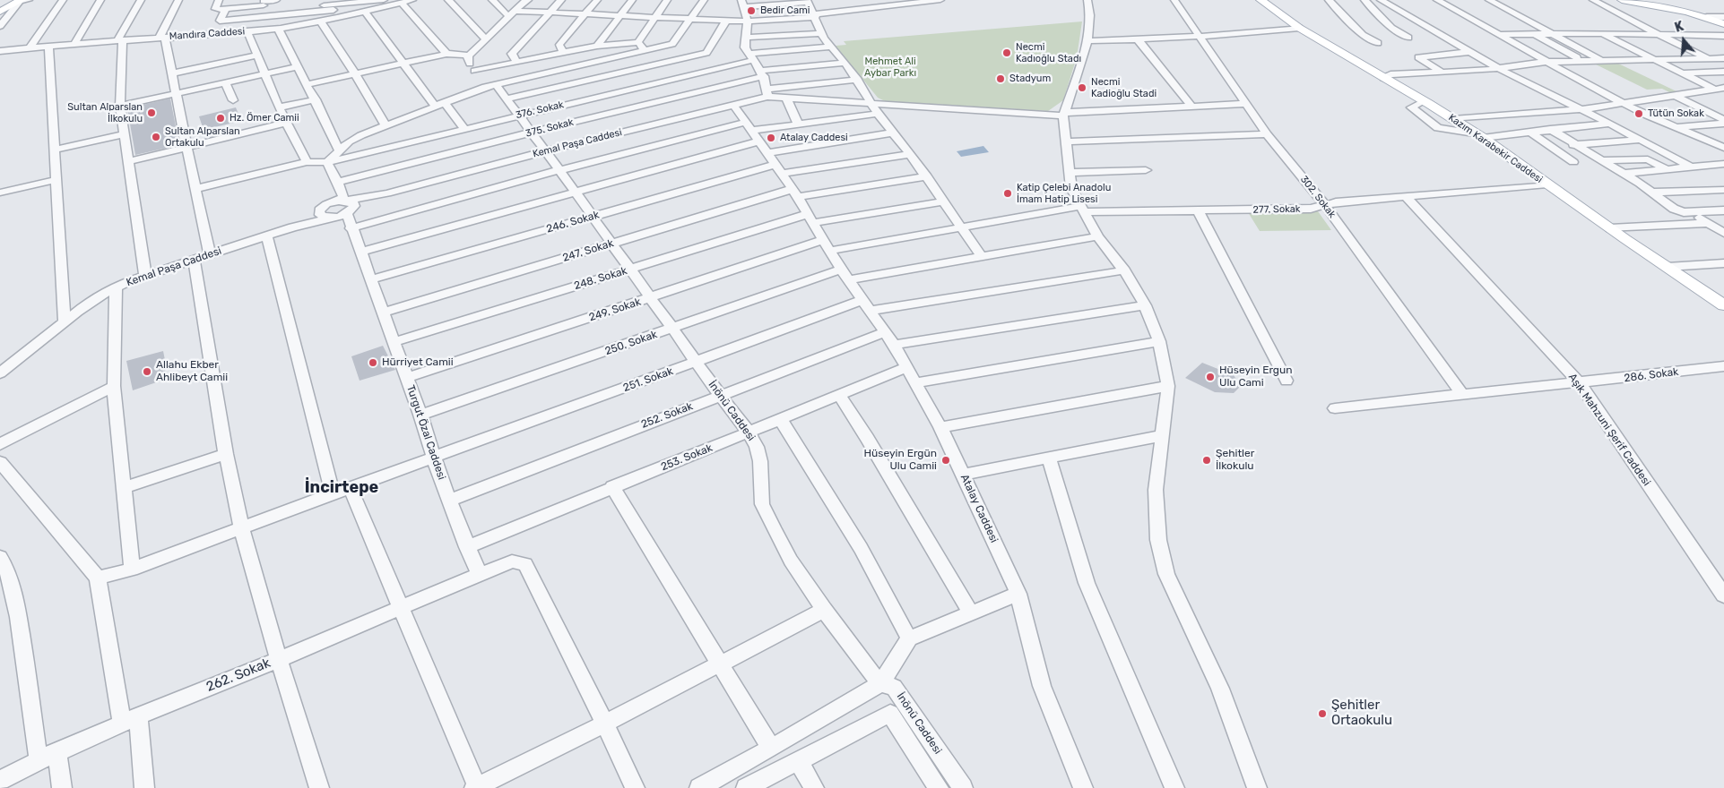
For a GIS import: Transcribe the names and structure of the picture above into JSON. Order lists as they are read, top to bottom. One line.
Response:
{"streets":{"main road":["Kazım Karabekir Caddesi"],"street":["Mandıra Caddesi","376. Sokak","375. Sokak","Kemal Paşa Caddesi","302. Sokak","277. Sokak","246. Sokak","247. Sokak","248. Sokak","249. Sokak","250. Sokak","286. Sokak","251. Sokak","İnönü Caddesi","252. Sokak","Aşık Mahzuni Şerif Caddesi","Turgut Özal Caddesi","253. Sokak","Atalay Caddesi","262. Sokak"]},"crossings":[["376. Sokak","İnönü Caddesi"],["376. Sokak","Turgut Özal Caddesi"],["375. Sokak","İnönü Caddesi"],["375. Sokak","Turgut Özal Caddesi"],["Kemal Paşa Caddesi","İnönü Caddesi"],["Kemal Paşa Caddesi","Turgut Özal Caddesi"],["Kemal Paşa Caddesi","Atalay Caddesi"],["Kazım Karabekir Caddesi","277. Sokak"],["302. Sokak","277. Sokak"],["302. Sokak","286. Sokak"],["277. Sokak","249. Sokak"],["277. Sokak","Aşık Mahzuni Şerif Caddesi"],["277. Sokak","Atalay Caddesi"],["246. Sokak","İnönü Caddesi"],["246. Sokak","Turgut Özal Caddesi"],["246. Sokak","Atalay Caddesi"],["247. Sokak","İnönü Caddesi"],["247. Sokak","Turgut Özal Caddesi"],["247. Sokak","Atalay Caddesi"],["248. Sokak","İnönü Caddesi"],["248. Sokak","Turgut Özal Caddesi"],["248. Sokak","Atalay Caddesi"],["249. Sokak","İnönü Caddesi"],["249. Sokak","Turgut Özal Caddesi"],["249. Sokak","Atalay Caddesi"],["250. Sokak","İnönü Caddesi"],["250. Sokak","Turgut Özal Caddesi"],["250. Sokak","Atalay Caddesi"],["286. Sokak","Aşık Mahzuni Şerif Caddesi"],["251. Sokak","İnönü Caddesi"],["251. Sokak","Turgut Özal Caddesi"],["251. Sokak","Atalay Caddesi"],["İnönü Caddesi","252. Sokak"],["İnönü Caddesi","253. Sokak"],["252. Sokak","Turgut Özal Caddesi"],["252. Sokak","Atalay Caddesi"],["Turgut Özal Caddesi","253. Sokak"],["Turgut Özal Caddesi","262. Sokak"],["253. Sokak","Atalay Caddesi"]],"districts":["İncirtepe"],"parks":["Mehmet Ali Aybar Parkı"],"places":["Bedir Cami","Necmi Kadıoğlu Stadı","Stadyum","Necmi Kadioğlu Stadi","Sultan Alparslan İlkokulu","Tütün Sokak","Hz. Ömer Camii","Sultan Alparslan Ortakulu","Atalay Caddesi","Katip Çelebi Anadolu İmam Hatip Lisesi","Hürriyet Camii","Allahu Ekber Ahlibeyt Camii","Hüseyin Ergun Ulu Cami","Hüseyin Ergün Ulu Camii","Şehitler İlkokulu","Şehitler Ortaokulu"],"north":"top"}
